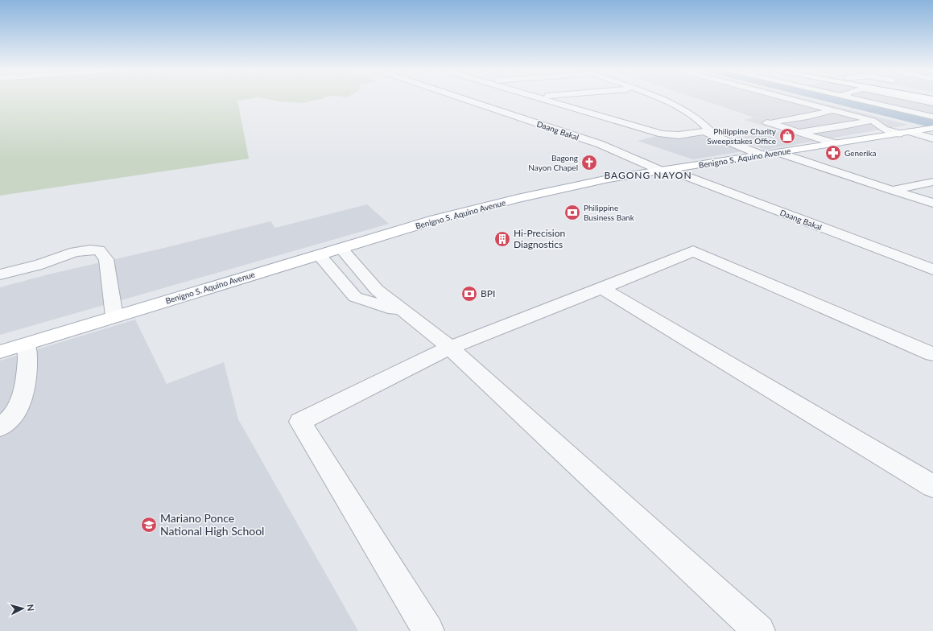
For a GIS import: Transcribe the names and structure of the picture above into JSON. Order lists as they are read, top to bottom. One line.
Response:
{"streets":{"main road":["Benigno S. Aquino Avenue"],"street":["Daang Bakal"]},"crossings":[["Daang Bakal","Benigno S. Aquino Avenue"]],"districts":["BAGONG NAYON"],"places":{"shop":["Philippine Charity Sweepstakes Office"],"pharmacy":["Generika"],"church":["Bagong Nayon Chapel"],"bank":["Philippine Business Bank","BPI"],"building":["Hi-Precision Diagnostics"],"school or university":["Mariano Ponce National High School"]},"north":"right"}
